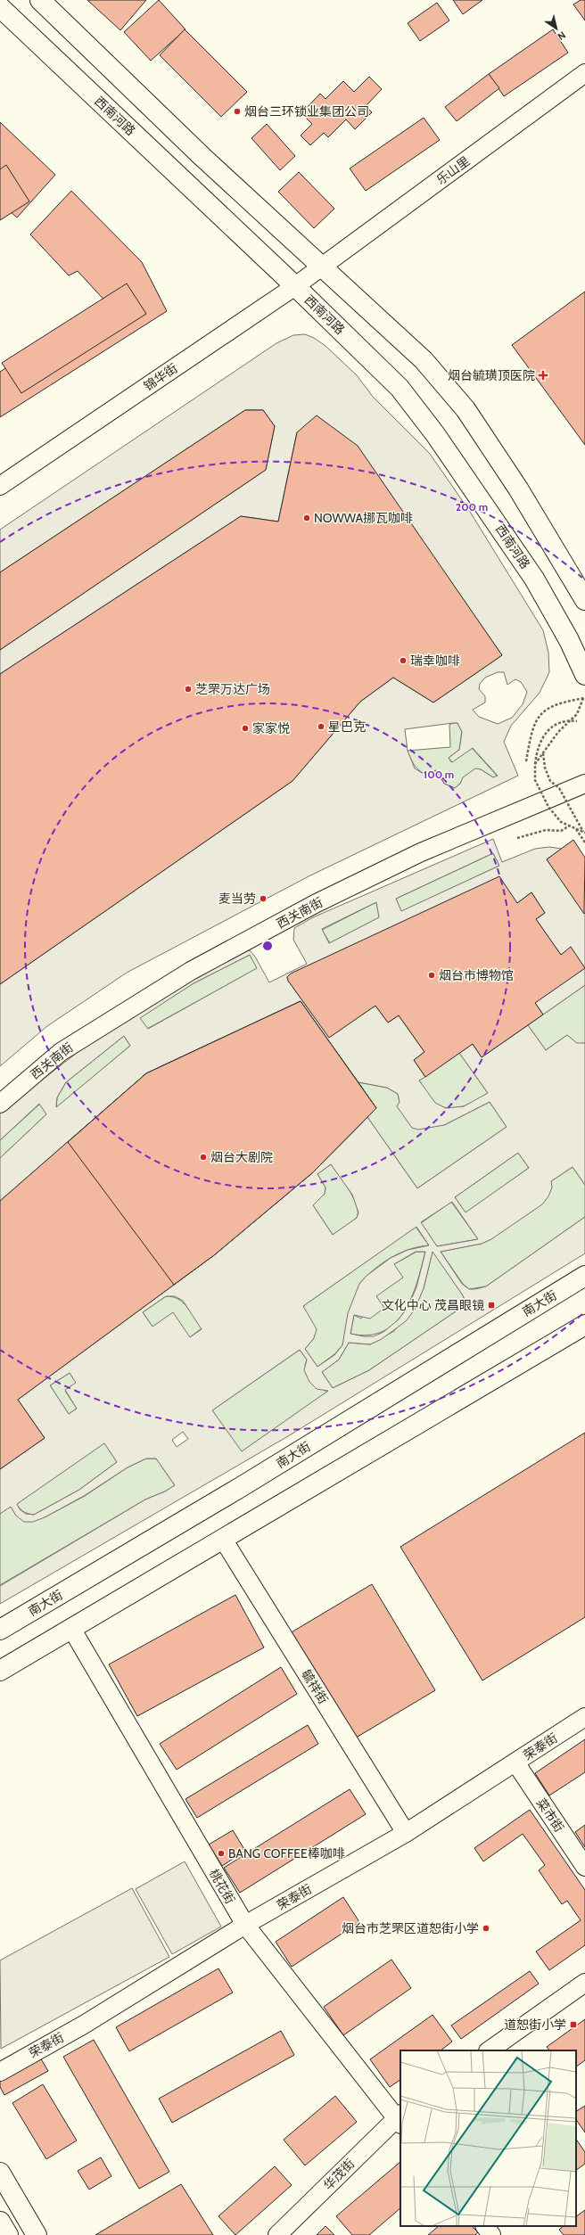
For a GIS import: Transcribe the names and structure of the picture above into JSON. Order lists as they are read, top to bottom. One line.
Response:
{"streets":{"main road":["西南河路","南大街"],"street":["乐山里","锦华街","西关南街","毓祥街","荣泰街","菜市街","桃花街","华茂街"]},"crossings":[["西南河路","锦华街"],["乐山里","锦华街"],["毓祥街","荣泰街"],["荣泰街","菜市街"],["荣泰街","桃花街"],["桃花街","华茂街"]],"places":{"other":["烟台三环锁业集团公司","NOWWA挪瓦咖啡","瑞幸咖啡","芝罘万达广场","星巴克","家家悦","麦当劳","烟台市博物馆","烟台大剧院","BANG COFFEE棒咖啡","烟台市芝罘区道恕街小学"],"health":["烟台毓璜顶医院"],"transit":["文化中心 茂昌眼镜","道恕街小学"]},"north":"bottom right","rings":["200 m","100 m"]}
